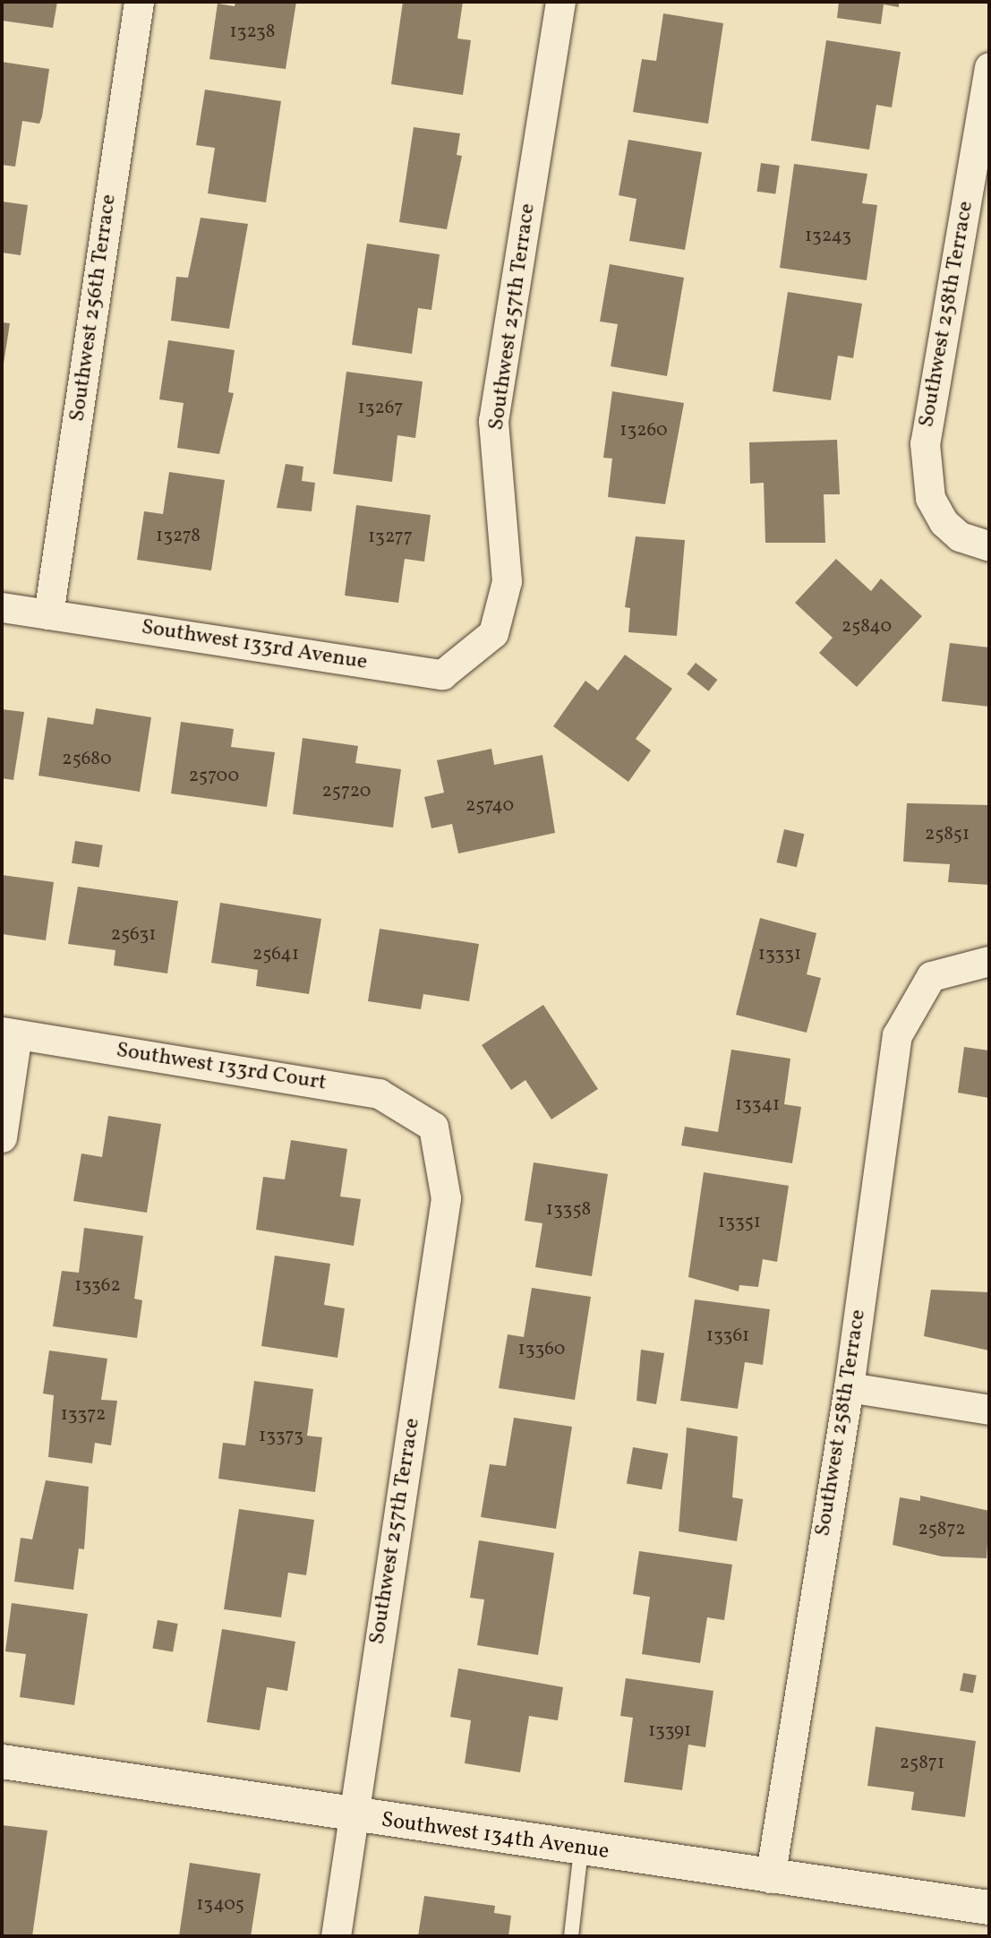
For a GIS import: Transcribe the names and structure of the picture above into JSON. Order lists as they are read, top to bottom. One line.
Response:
{"streets":{"street":["Southwest 256th Terrace","Southwest 258th Terrace","Southwest 257th Terrace","Southwest 133rd Avenue","Southwest 133rd Court","Southwest 134th Avenue"]},"crossings":[["Southwest 256th Terrace","Southwest 133rd Avenue"],["Southwest 258th Terrace","Southwest 134th Avenue"],["Southwest 257th Terrace","Southwest 133rd Avenue"],["Southwest 257th Terrace","Southwest 133rd Court"],["Southwest 257th Terrace","Southwest 134th Avenue"]],"house_numbers":["13238","13243","13267","13260","13278","13277","25840","25680","25700","25720","25740","25851","25631","25641","13331","13341","13358","13351","13362","13361","13360","13372","13373","25872","13391","25871","13405"]}
